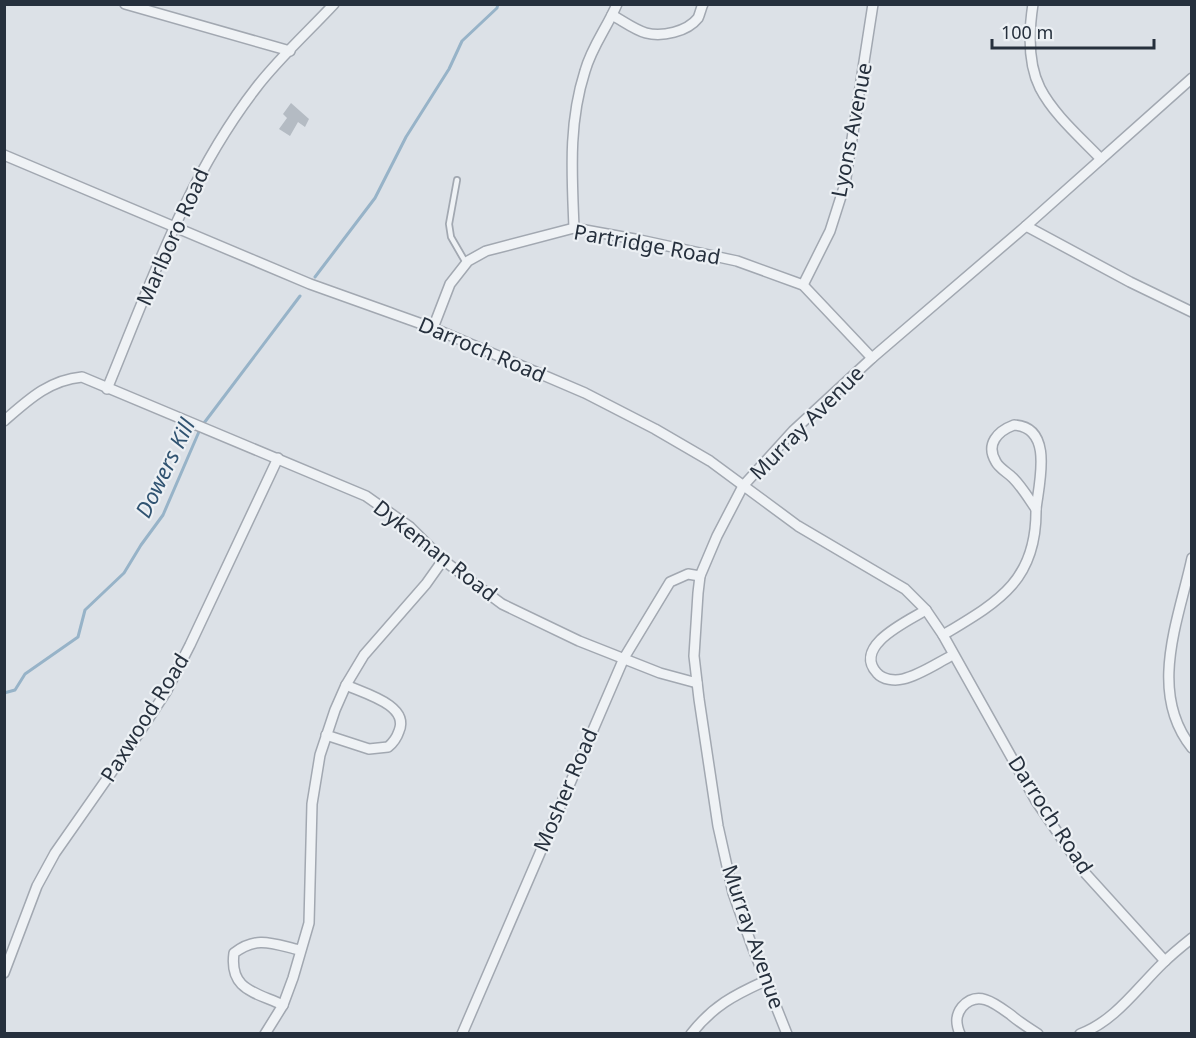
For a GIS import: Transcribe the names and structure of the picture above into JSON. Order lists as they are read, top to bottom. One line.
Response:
{"streets":{"street":["Lyons Avenue","Marlboro Road","Partridge Road","Darroch Road","Murray Avenue","Dykeman Road","Paxwood Road","Mosher Road"]},"crossings":[["Lyons Avenue","Partridge Road"],["Marlboro Road","Darroch Road"],["Marlboro Road","Dykeman Road"],["Partridge Road","Darroch Road"],["Partridge Road","Murray Avenue"],["Darroch Road","Murray Avenue"],["Murray Avenue","Dykeman Road"],["Murray Avenue","Mosher Road"],["Dykeman Road","Paxwood Road"],["Dykeman Road","Mosher Road"]],"water":["Dowers Kill"],"scale_bar":"100 m"}
